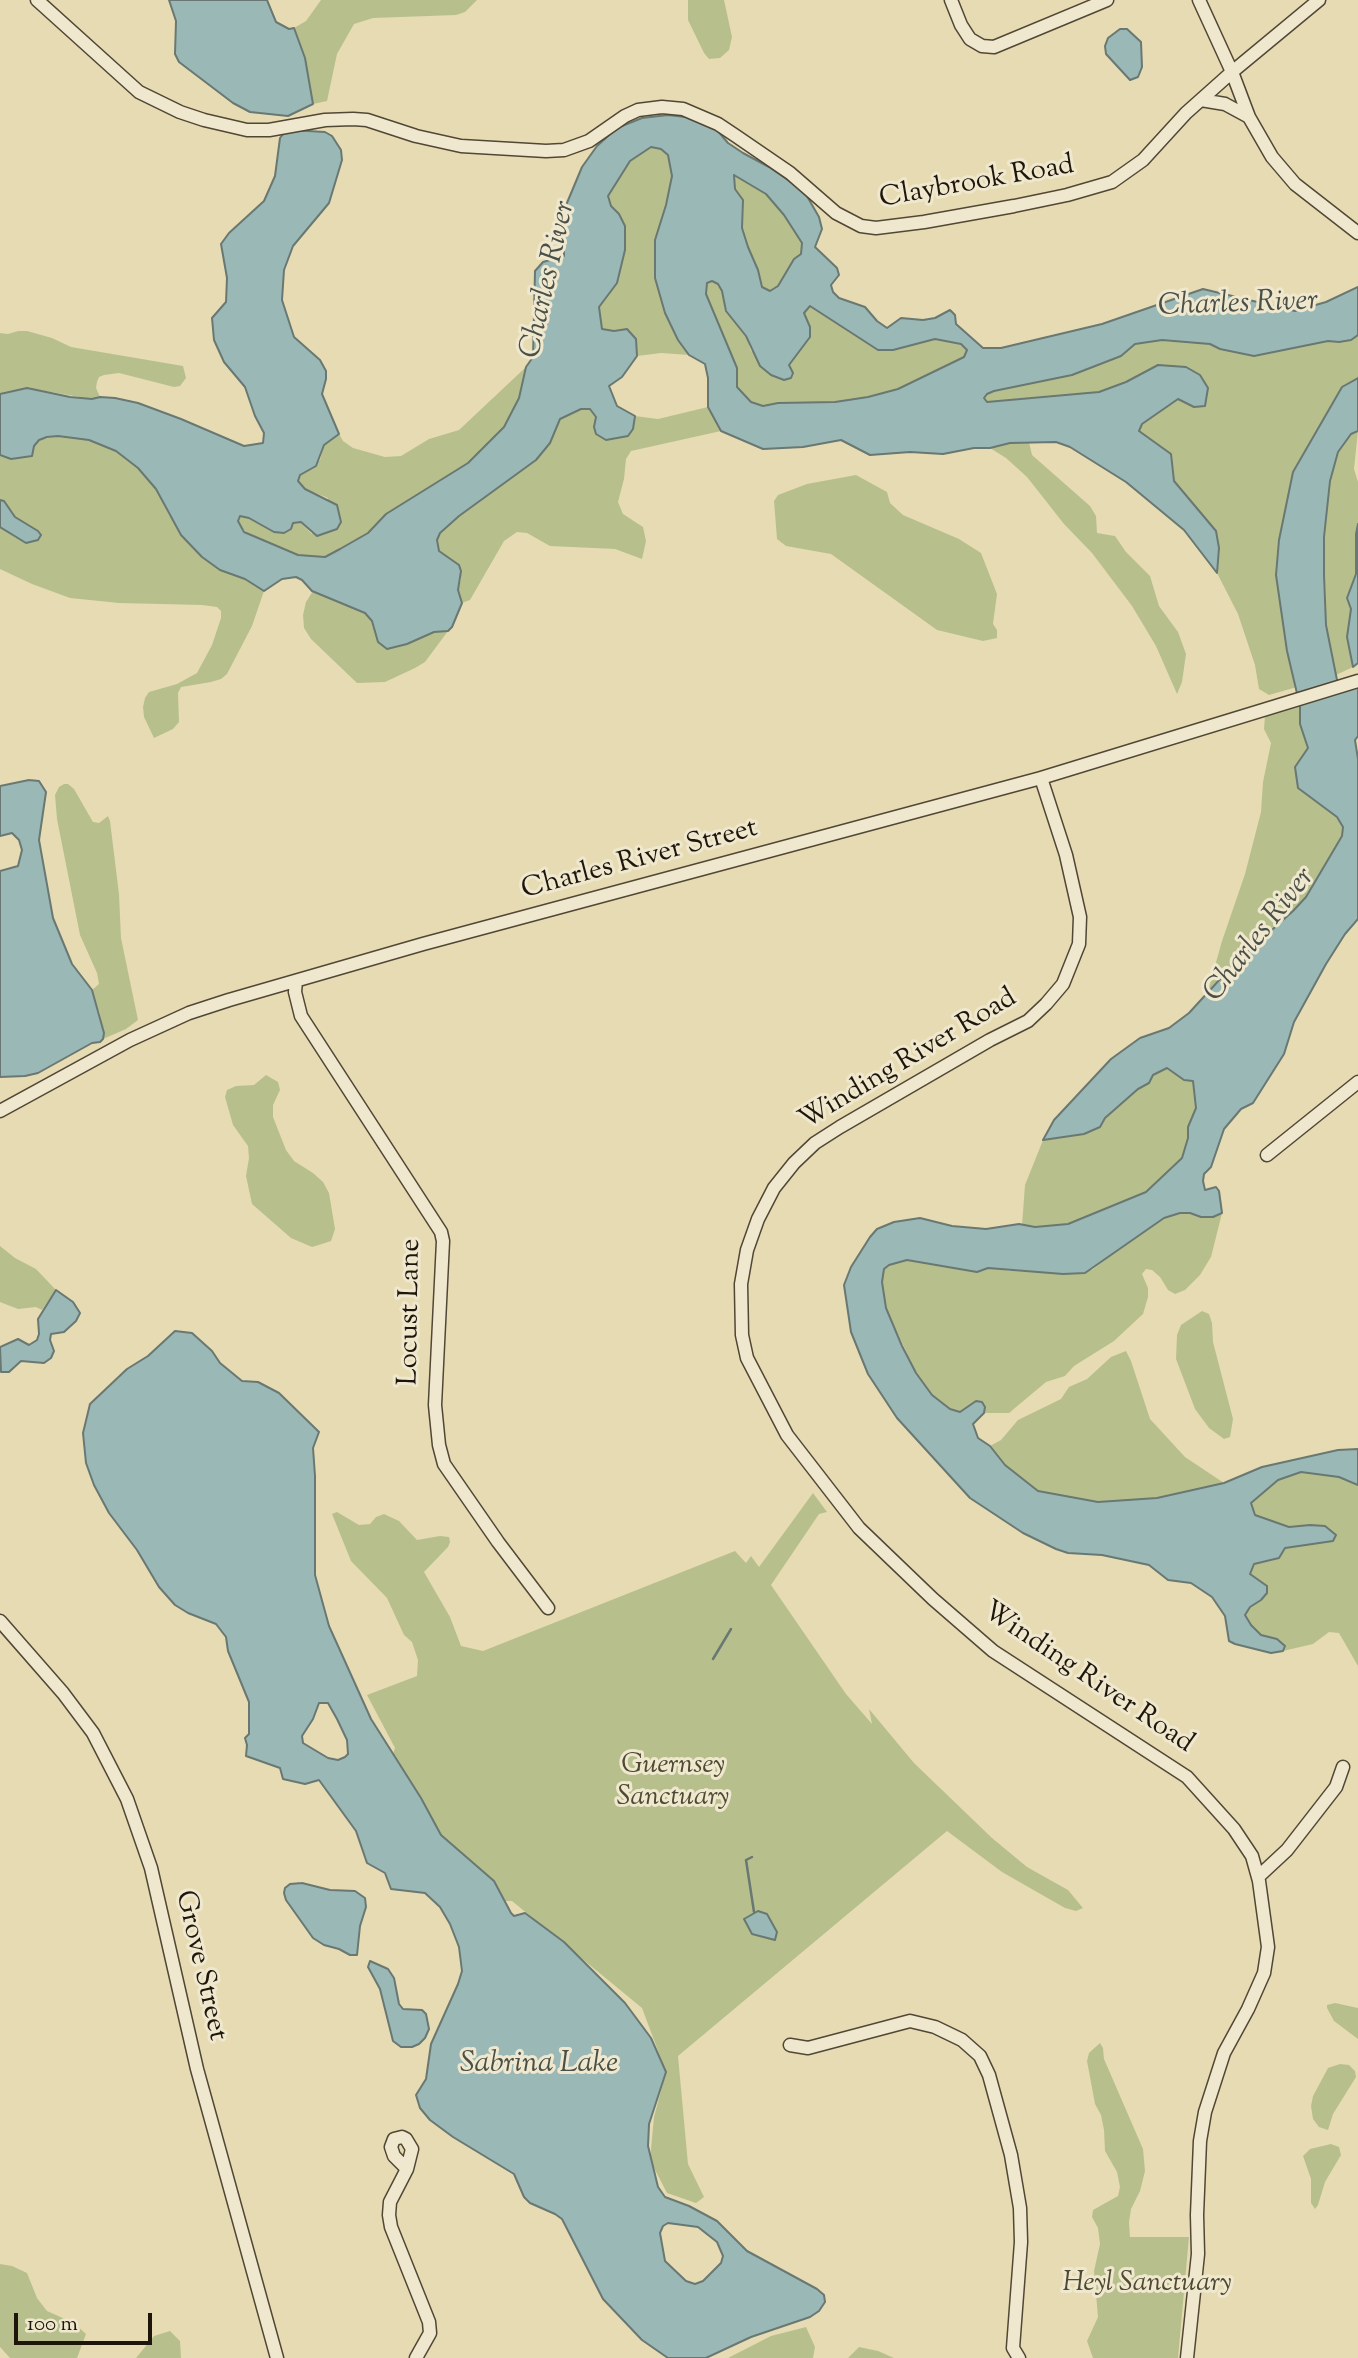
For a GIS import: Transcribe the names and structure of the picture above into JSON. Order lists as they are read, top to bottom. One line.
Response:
{"streets":{"street":["Claybrook Road","Charles River Street","Winding River Road","Locust Lane","Grove Street"]},"crossings":[["Charles River Street","Winding River Road"],["Charles River Street","Locust Lane"]],"water":["Charles River","Sabrina Lake"],"parks":["Guernsey Sanctuary","Heyl Sanctuary"],"scale_bar":"100 m"}
